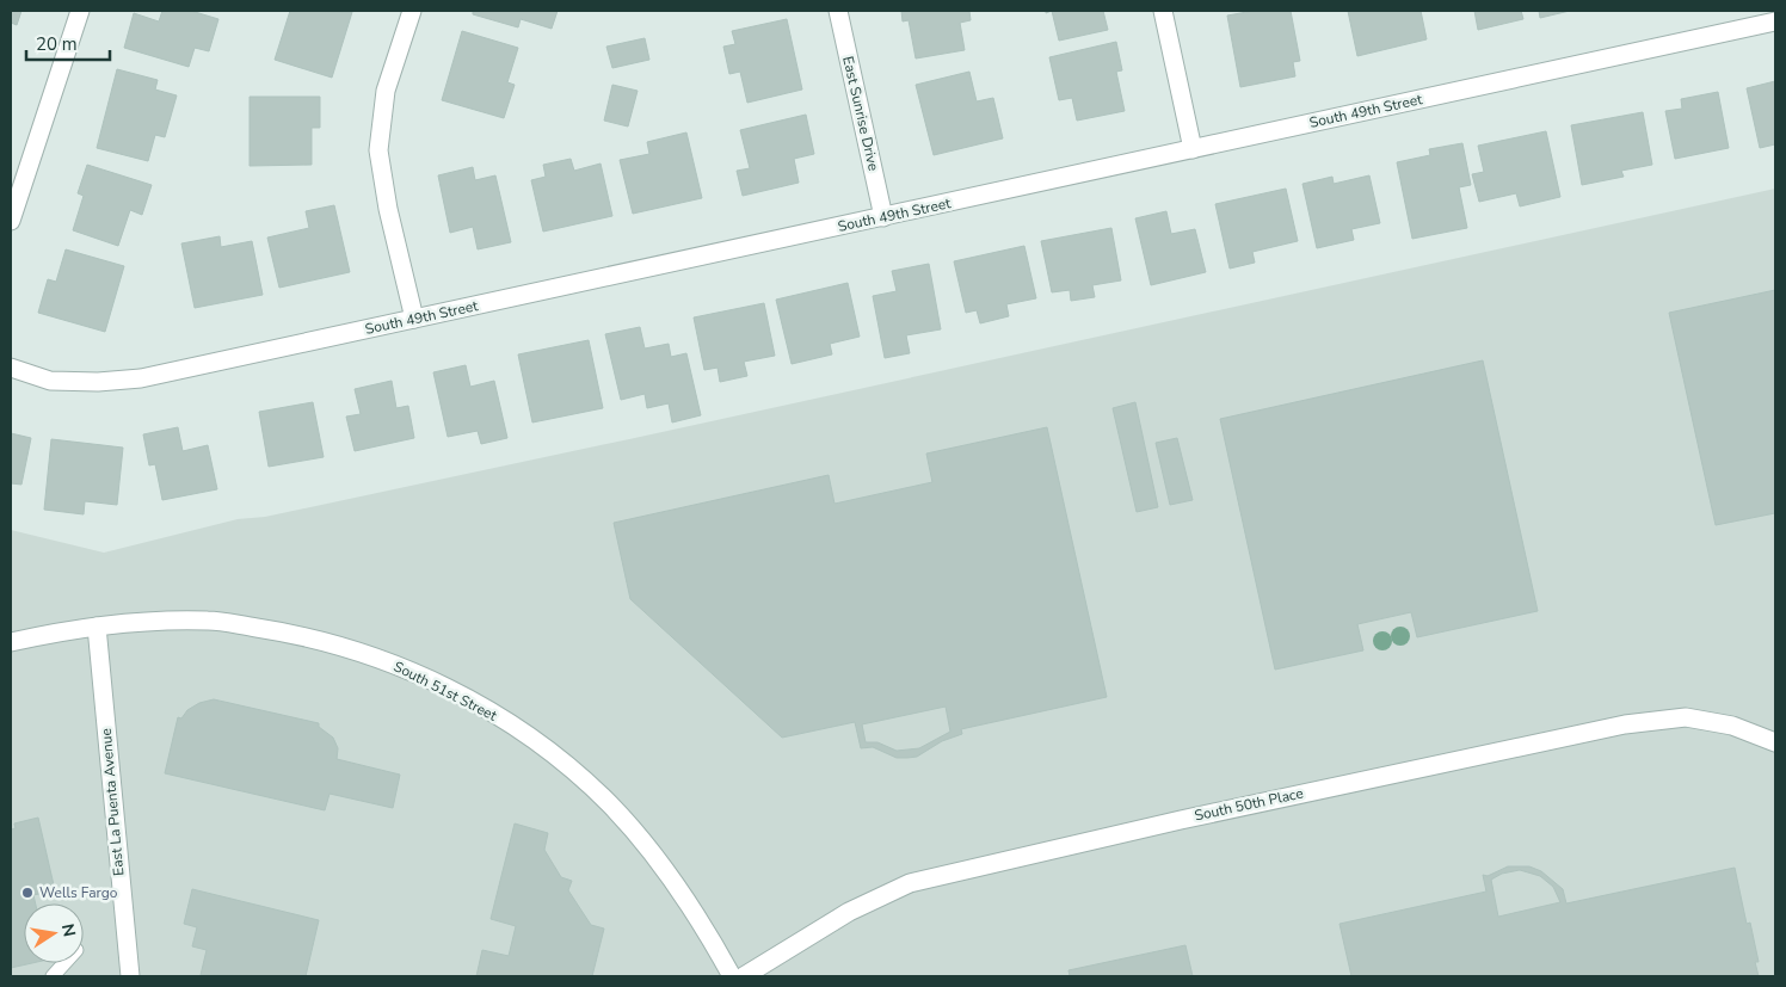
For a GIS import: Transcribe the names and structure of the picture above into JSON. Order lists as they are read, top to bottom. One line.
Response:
{"streets":{"street":["South 49th Street","East Sunrise Drive","South 51st Street","East La Puenta Avenue","South 50th Place"]},"crossings":[["South 49th Street","East Sunrise Drive"],["South 51st Street","East La Puenta Avenue"]],"places":["Wells Fargo"],"scale_bar":"20 m","north":"right"}
